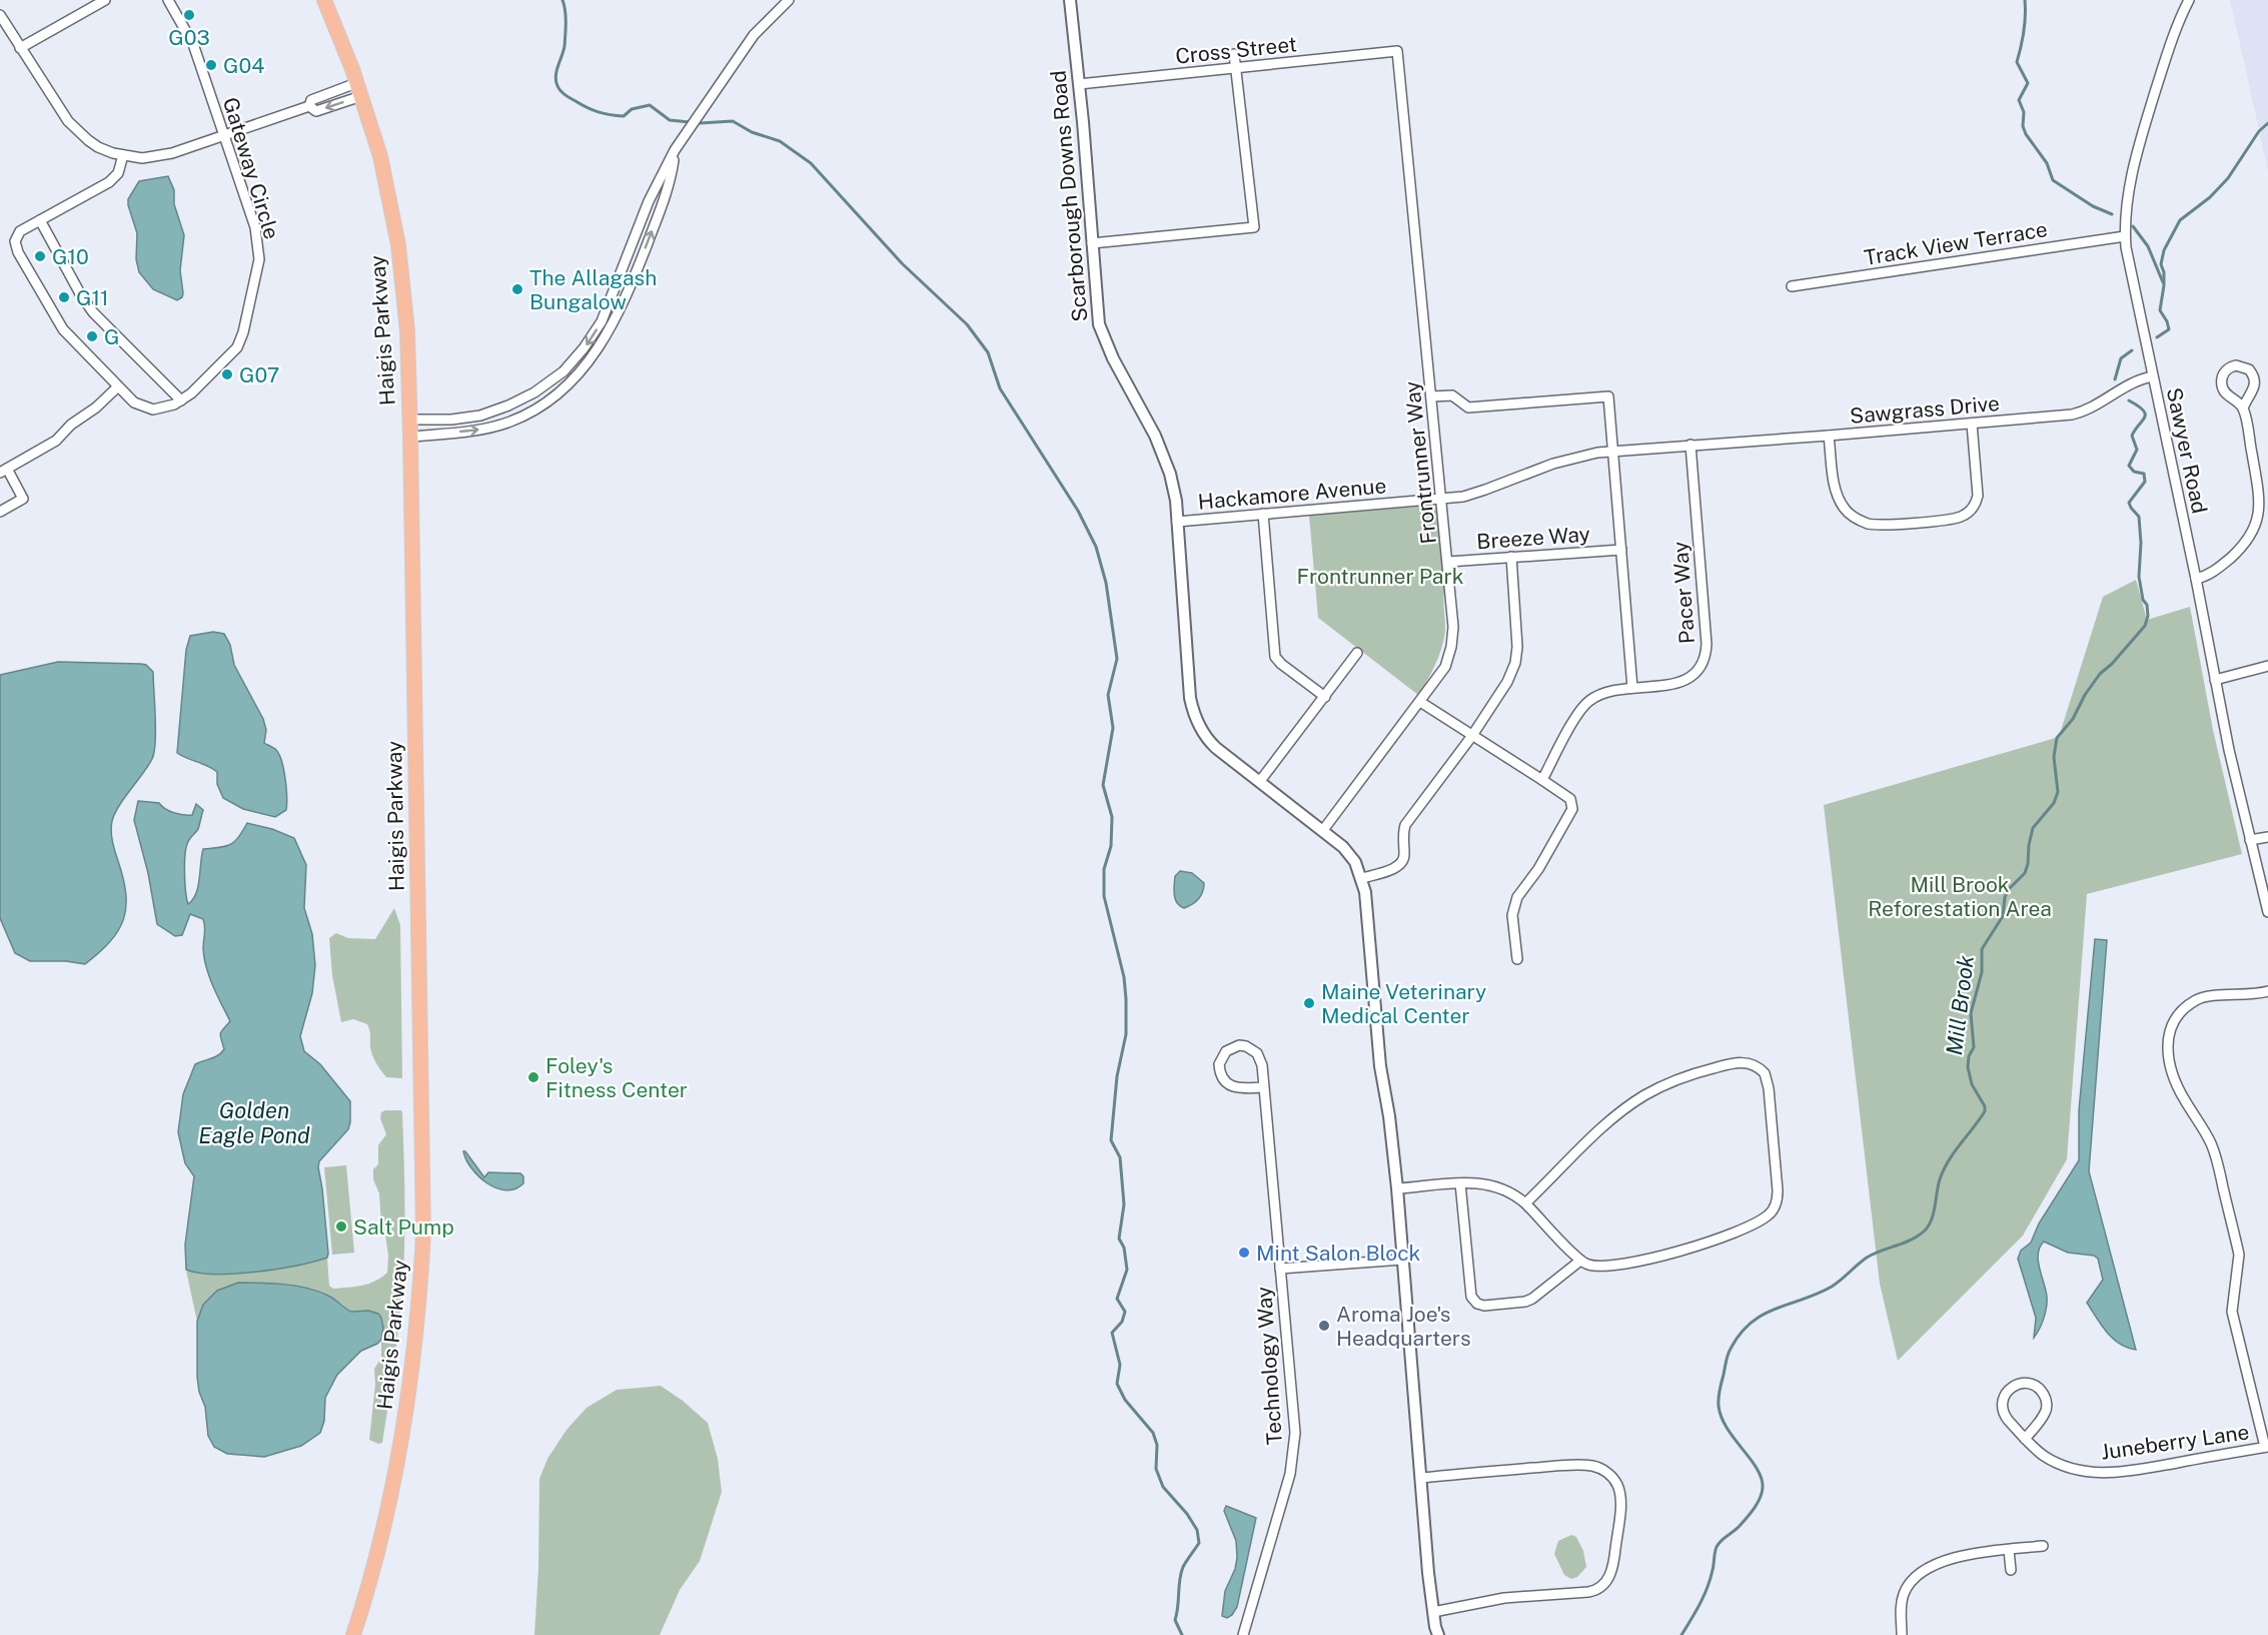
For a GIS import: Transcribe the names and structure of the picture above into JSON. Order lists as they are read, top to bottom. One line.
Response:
{"streets":{"main road":["Haigis Parkway"],"street":["Cross Street","Gateway Circle","Scarborough Downs Road","Track View Terrace","Sawgrass Drive","Sawyer Road","Frontrunner Way","Hackamore Avenue","Breeze Way","Pacer Way","Technology Way","Juneberry Lane"]},"crossings":[["Cross Street","Scarborough Downs Road"],["Cross Street","Frontrunner Way"],["Scarborough Downs Road","Frontrunner Way"],["Scarborough Downs Road","Hackamore Avenue"],["Track View Terrace","Sawyer Road"],["Sawgrass Drive","Sawyer Road"],["Sawgrass Drive","Hackamore Avenue"],["Sawgrass Drive","Pacer Way"],["Frontrunner Way","Hackamore Avenue"],["Frontrunner Way","Breeze Way"],["Hackamore Avenue","Pacer Way"]],"water":["Mill Brook","Golden Eagle Pond"],"parks":["Frontrunner Park","Mill Brook Reforestation Area"],"places":["G03","G04","G10","The Allagash Bungalow","G11","G","G07","Maine Veterinary Medical Center","Foley's Fitness Center","Salt Pump","Mint Salon Block","Aroma Joe's Headquarters"]}
